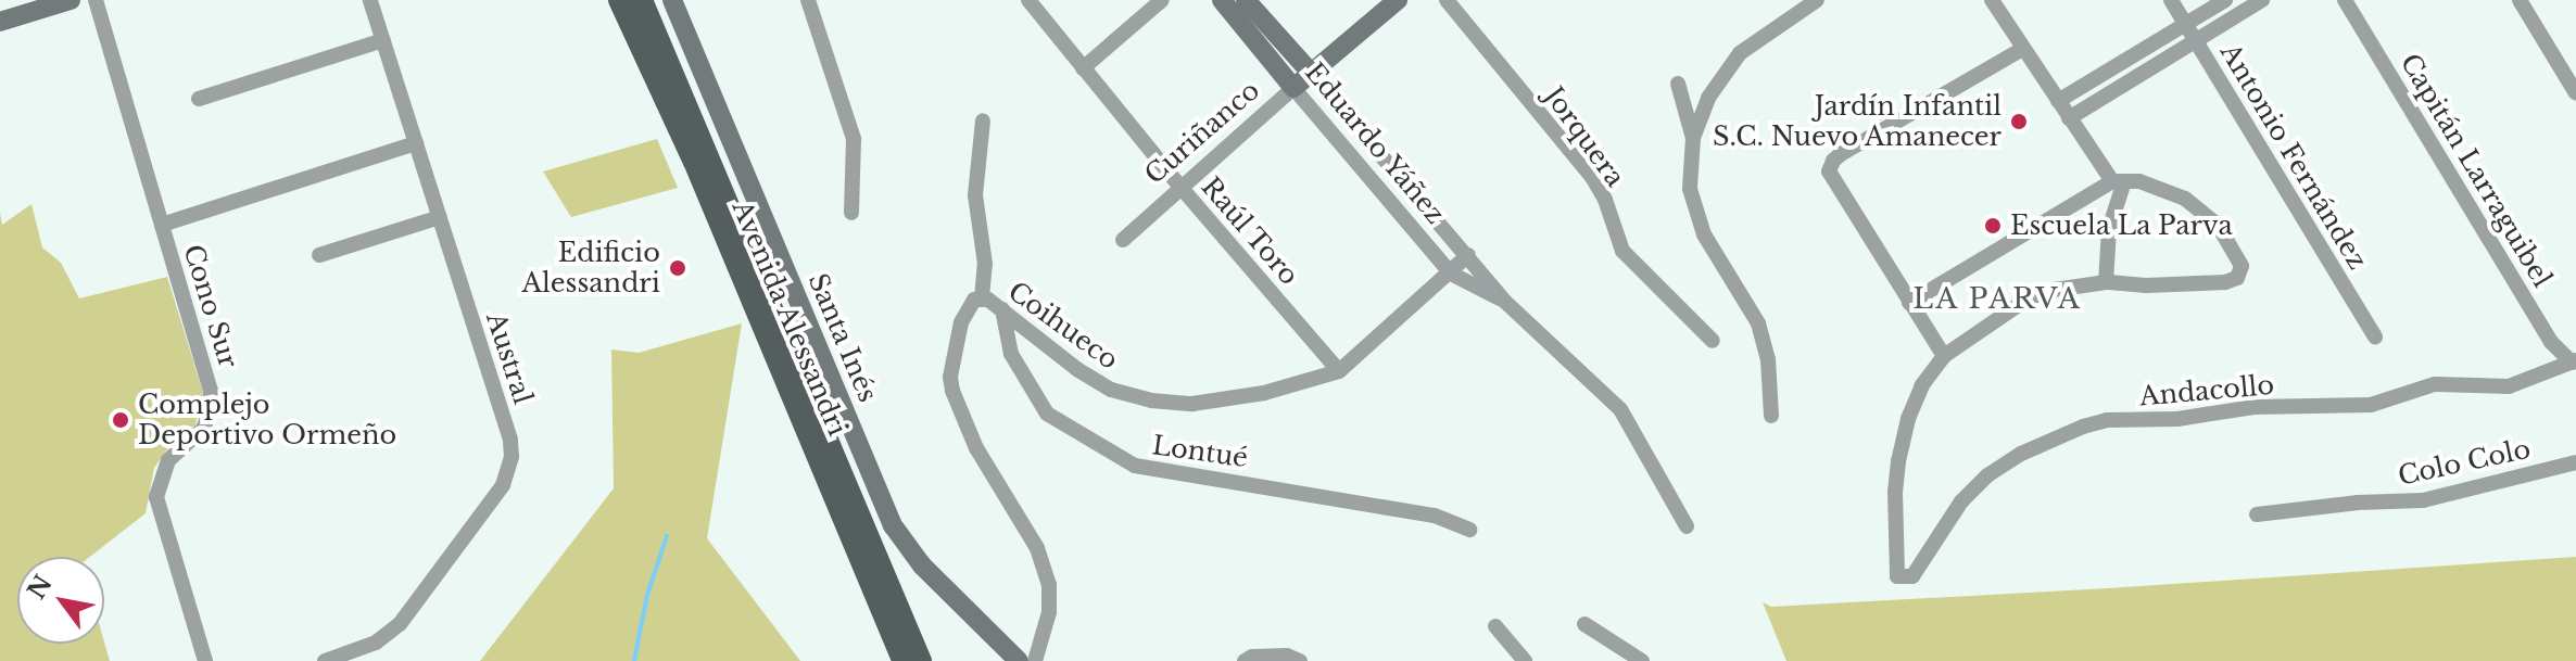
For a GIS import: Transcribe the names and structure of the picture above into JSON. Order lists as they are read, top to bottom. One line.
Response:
{"streets":{"main road":["Curiñanco","Eduardo Yáñez","Avenida Alessandri","Santa Inés"],"street":["Jorquera","Antonio Fernández","Capitán Larraguibel","Raúl Toro","Cono Sur","Coihueco","Austral","Andacollo","Lontué","Colo Colo"]},"crossings":[["Curiñanco","Eduardo Yáñez"],["Curiñanco","Raúl Toro"],["Eduardo Yáñez","Coihueco"],["Capitán Larraguibel","Andacollo"],["Raúl Toro","Coihueco"],["Coihueco","Lontué"]],"districts":["LA PARVA"],"places":["Jardín Infantil S.C. Nuevo Amanecer","Escuela La Parva","Edificio Alessandri","Complejo Deportivo Ormeño"],"north":"top left"}
